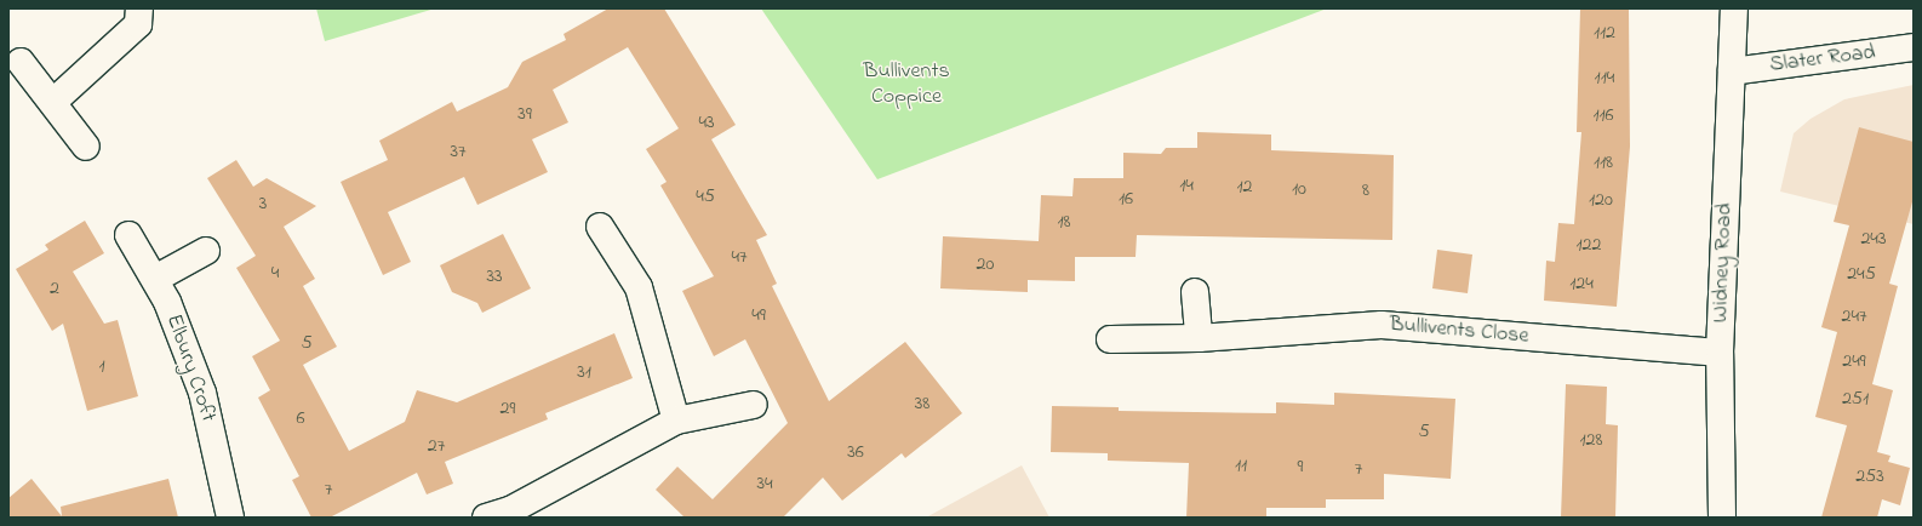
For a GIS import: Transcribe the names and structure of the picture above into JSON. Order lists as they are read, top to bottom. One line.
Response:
{"streets":{"street":["Slater Road","Widney Road","Bullivents Close","Elbury Croft"]},"crossings":[["Slater Road","Widney Road"],["Widney Road","Bullivents Close"]],"parks":["Bullivents Coppice"],"house_numbers":["112","114","39","116","43","37","118","14","12","10","8","45","16","120","3","18","243","122","47","20","4","245","33","124","2","49","247","5","249","1","31","251","38","29","6","5","128","27","36","11","9","7","253","34","7"]}
